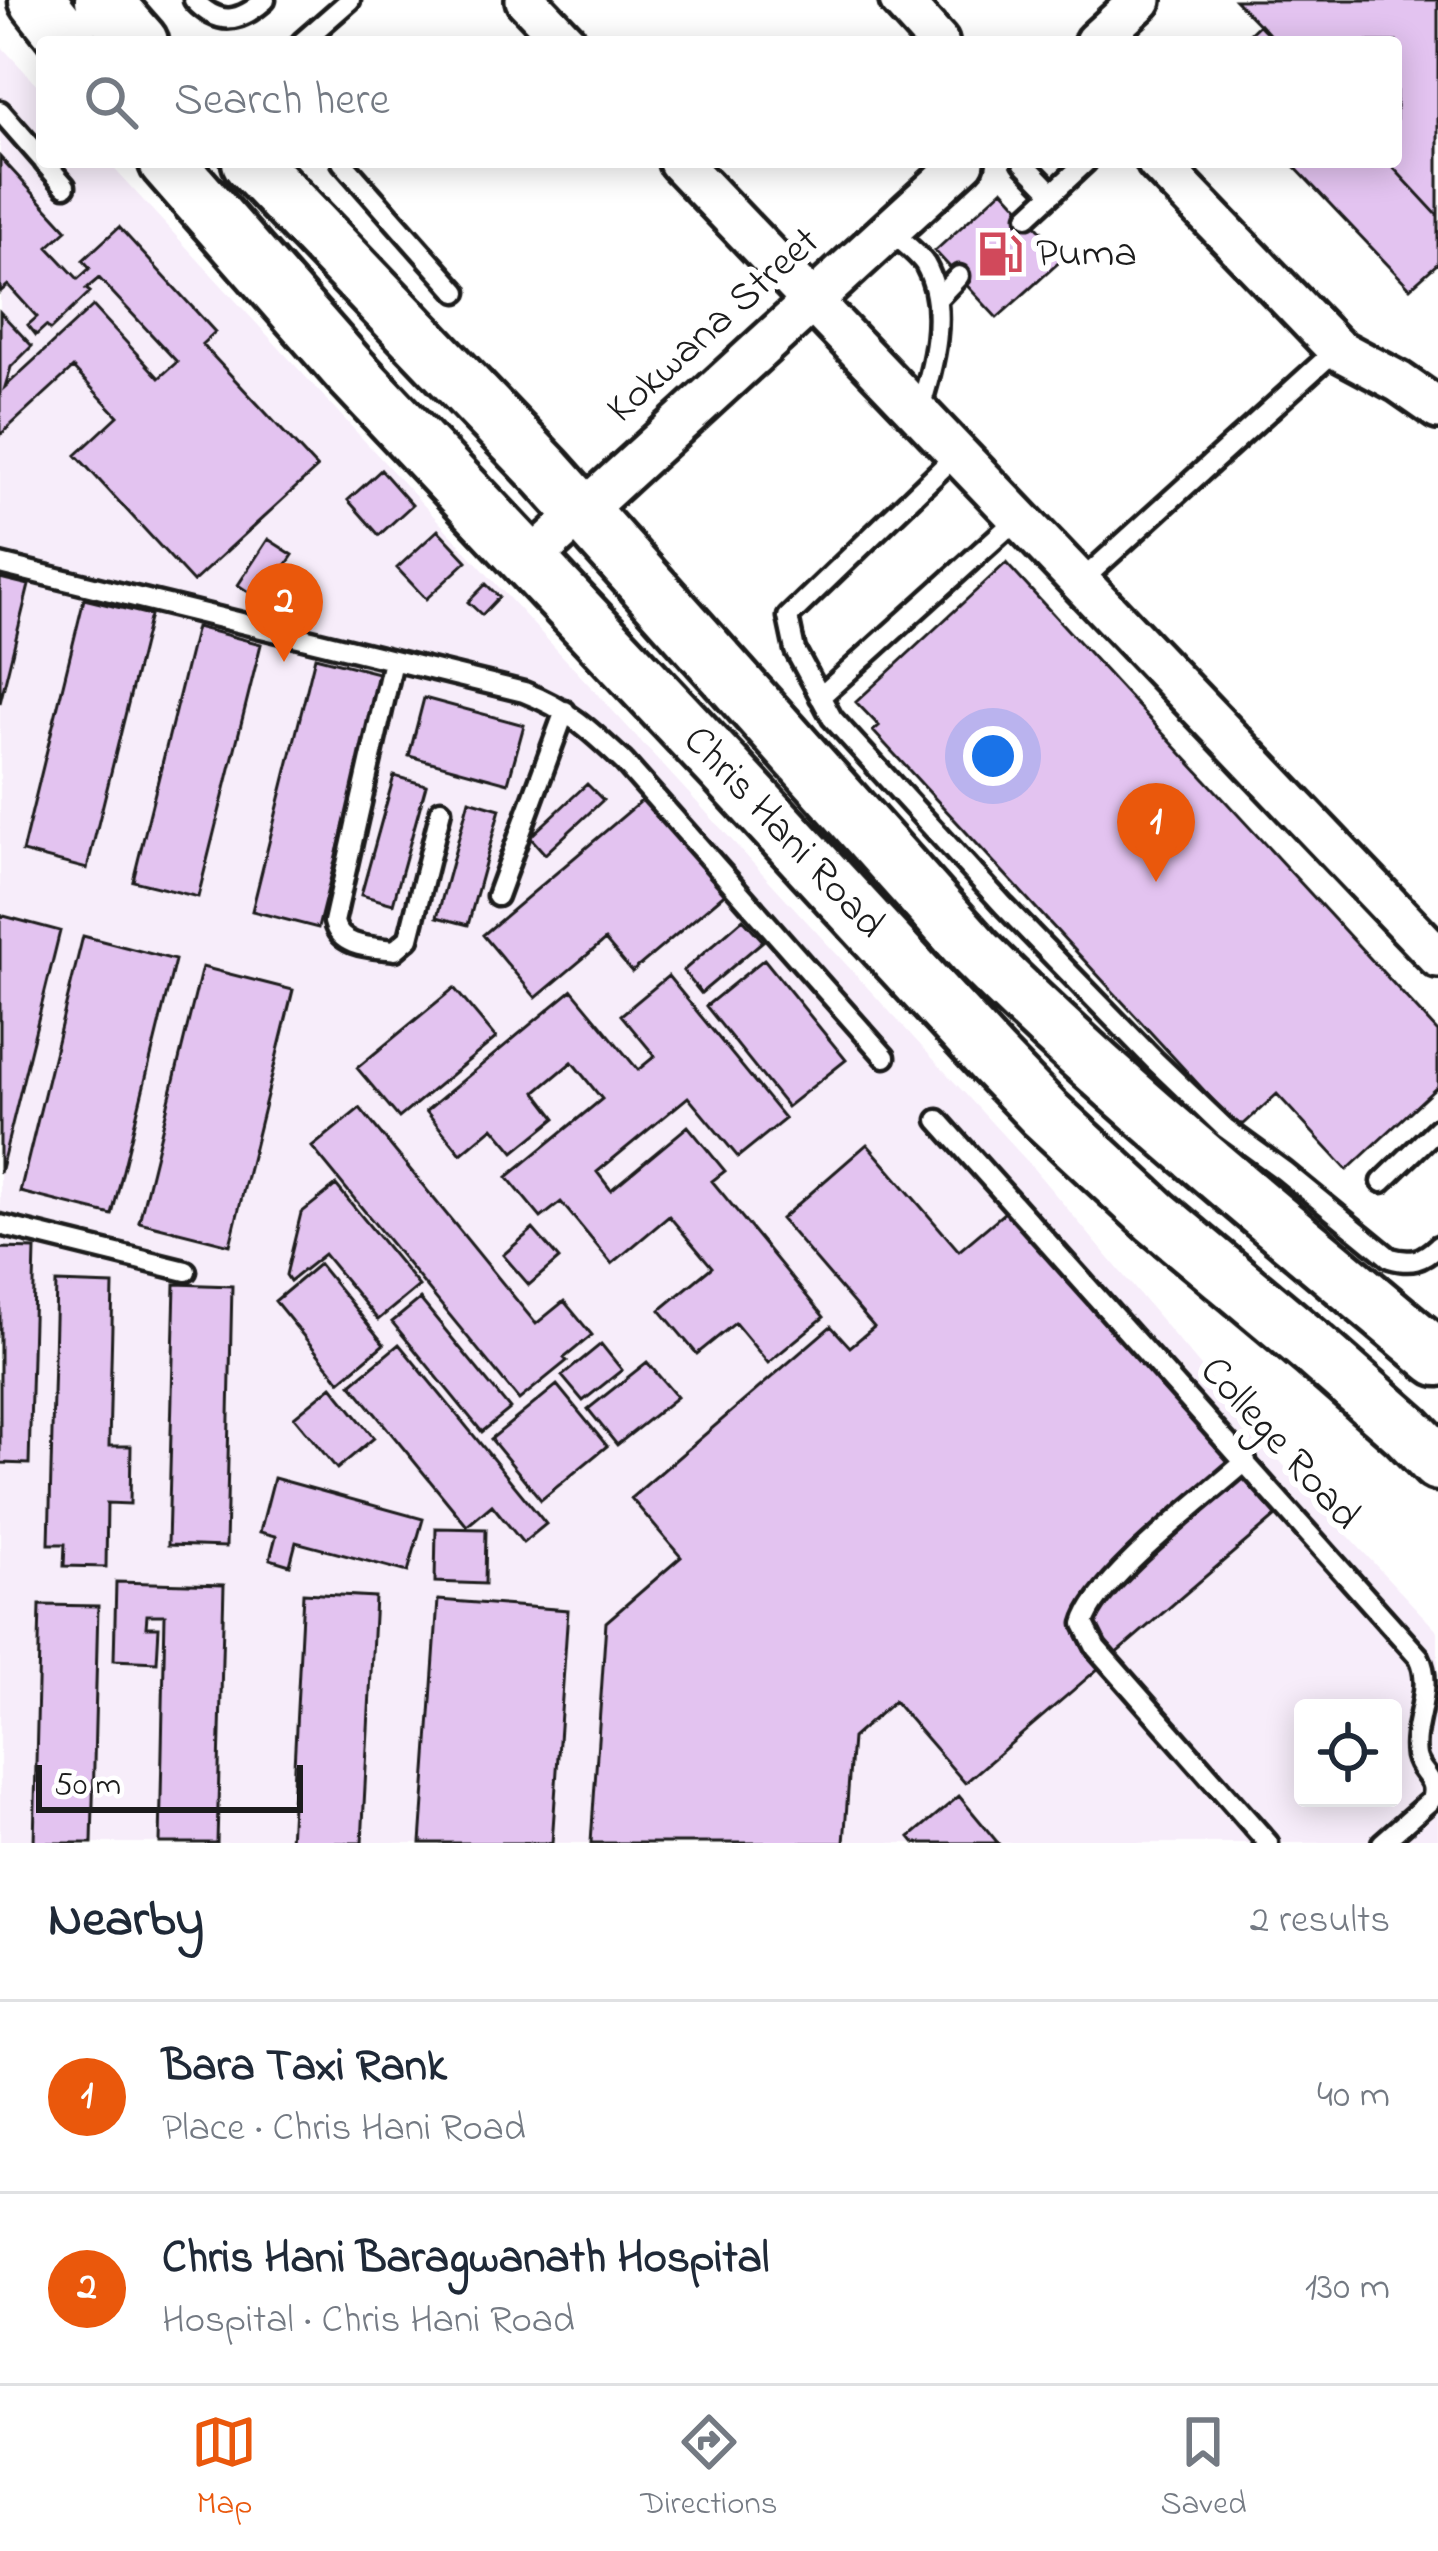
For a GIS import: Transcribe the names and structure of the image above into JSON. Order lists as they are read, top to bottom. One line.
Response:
{"streets":{"main road":["Chris Hani Road"],"street":["Kokwana Street"],"lane":["College Road"]},"crossings":[["Kokwana Street","Chris Hani Road"]],"places":{"fuel station":["Puma"]},"scale_bar":"50 m","page":{"search":"Search here","pins":["2","1"],"scale":"50 m","heading":["Nearby","2 results"],"list":[{"mark":"1","name":"Bara Taxi Rank","note":"Place · Chris Hani Road","value":"40 m"},{"mark":"2","name":"Chris Hani Baragwanath Hospital","note":"Hospital · Chris Hani Road","value":"130 m"}],"nav":["Map","Directions","Saved"]}}
